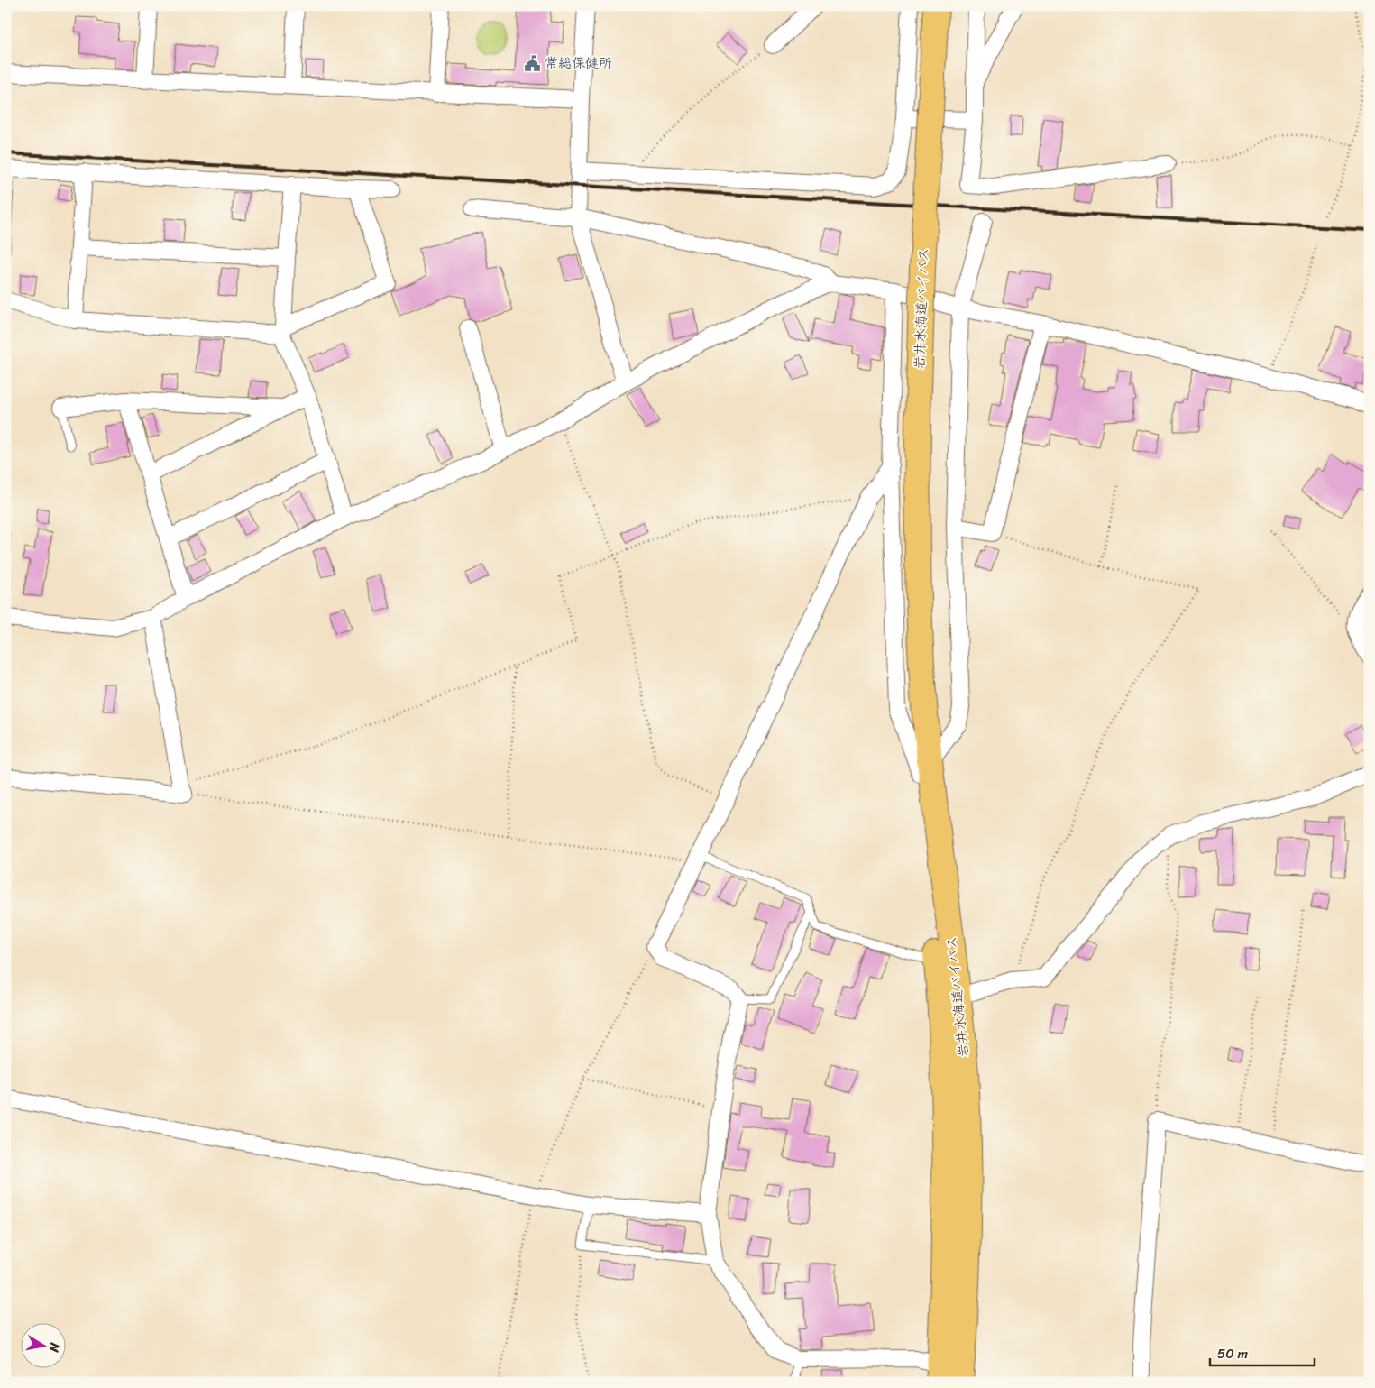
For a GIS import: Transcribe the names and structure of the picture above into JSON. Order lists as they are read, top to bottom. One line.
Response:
{"streets":{"highway":["岩井水海道バイパス"]},"places":{"public building":["常総保健所"]},"scale_bar":"50 m","north":"right"}
